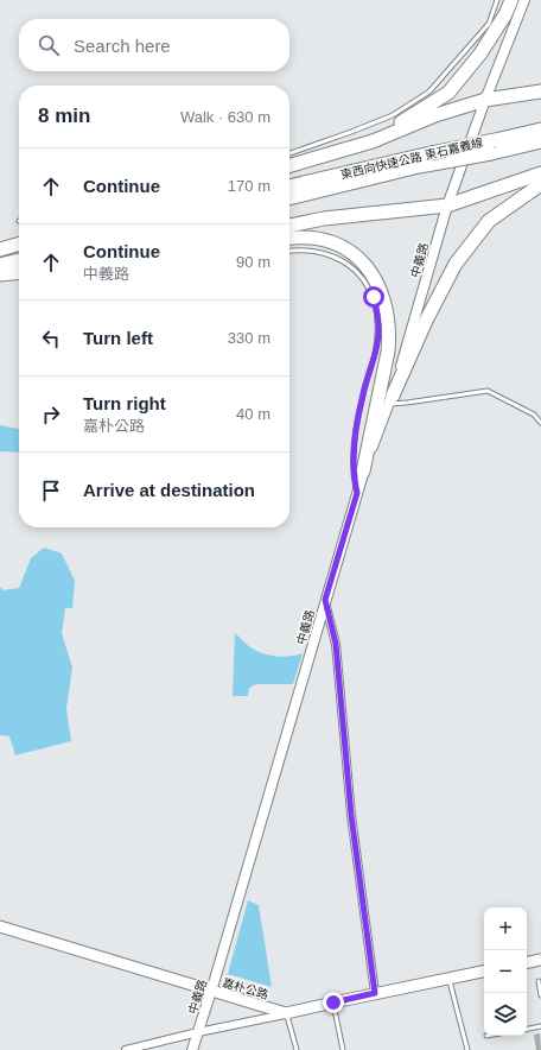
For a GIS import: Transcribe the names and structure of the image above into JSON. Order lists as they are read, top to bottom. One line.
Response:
{"streets":{"highway":["東西向快速公路 東石嘉義線"],"main road":["嘉朴公路"],"street":["中義路"]},"crossings":[["中義路","嘉朴公路"]],"page":{"search":"Search here","heading":["8 min","Walk · 630 m"],"list":[["Continue","170 m"],["Continue","中義路","90 m"],["Turn left","330 m"],["Turn right","嘉朴公路","40 m"],"Arrive at destination"],"map_buttons":["+","−"]}}
